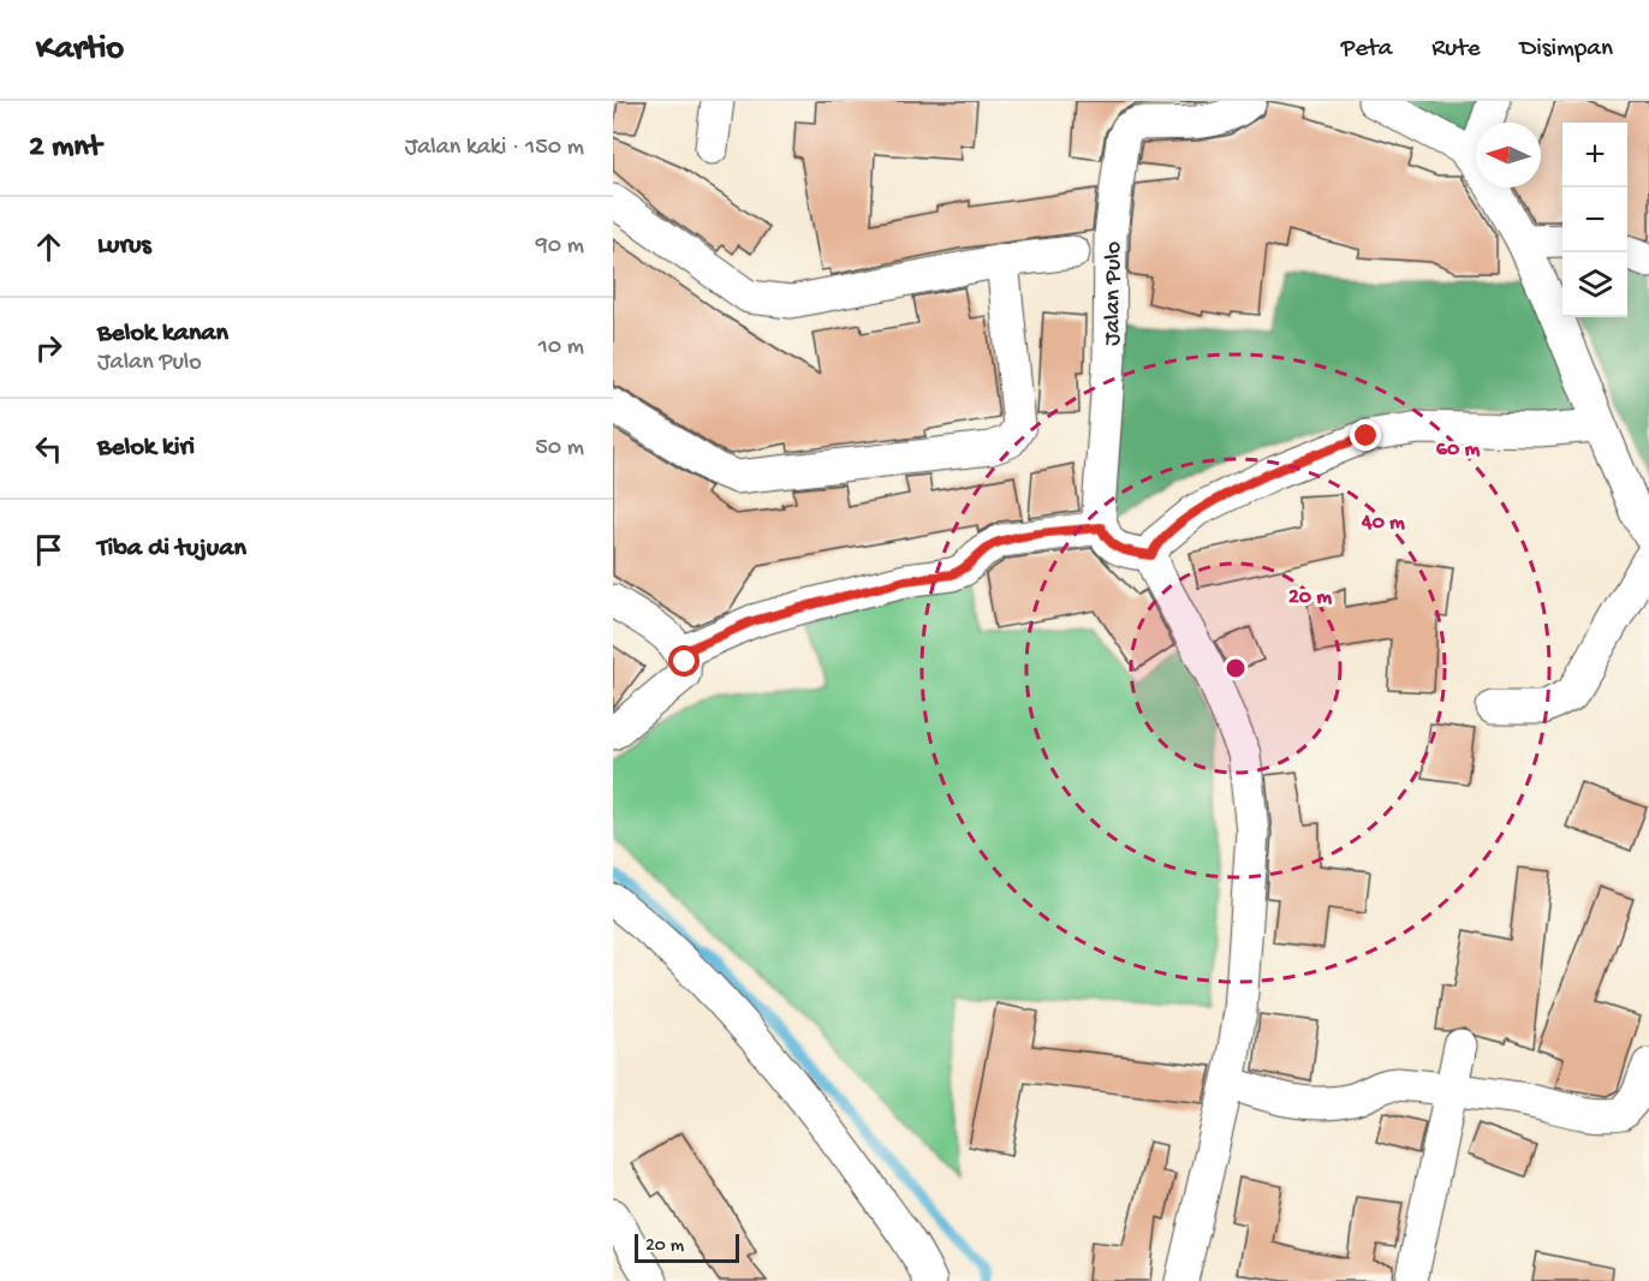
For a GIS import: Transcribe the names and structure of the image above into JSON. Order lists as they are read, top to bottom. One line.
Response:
{"streets":{"street":["Jalan Pulo"]},"scale_bar":"20 m","north":"left","page":{"header":"Kartio","nav":["Peta","Rute","Disimpan"],"heading":["2 mnt","Jalan kaki · 150 m"],"map_buttons":["+","−"],"list":[["Lurus","90 m"],["Belok kanan","Jalan Pulo","10 m"],["Belok kiri","50 m"],"Tiba di tujuan"],"scale":"20 m"},"rings":["60 m","40 m","20 m"]}
